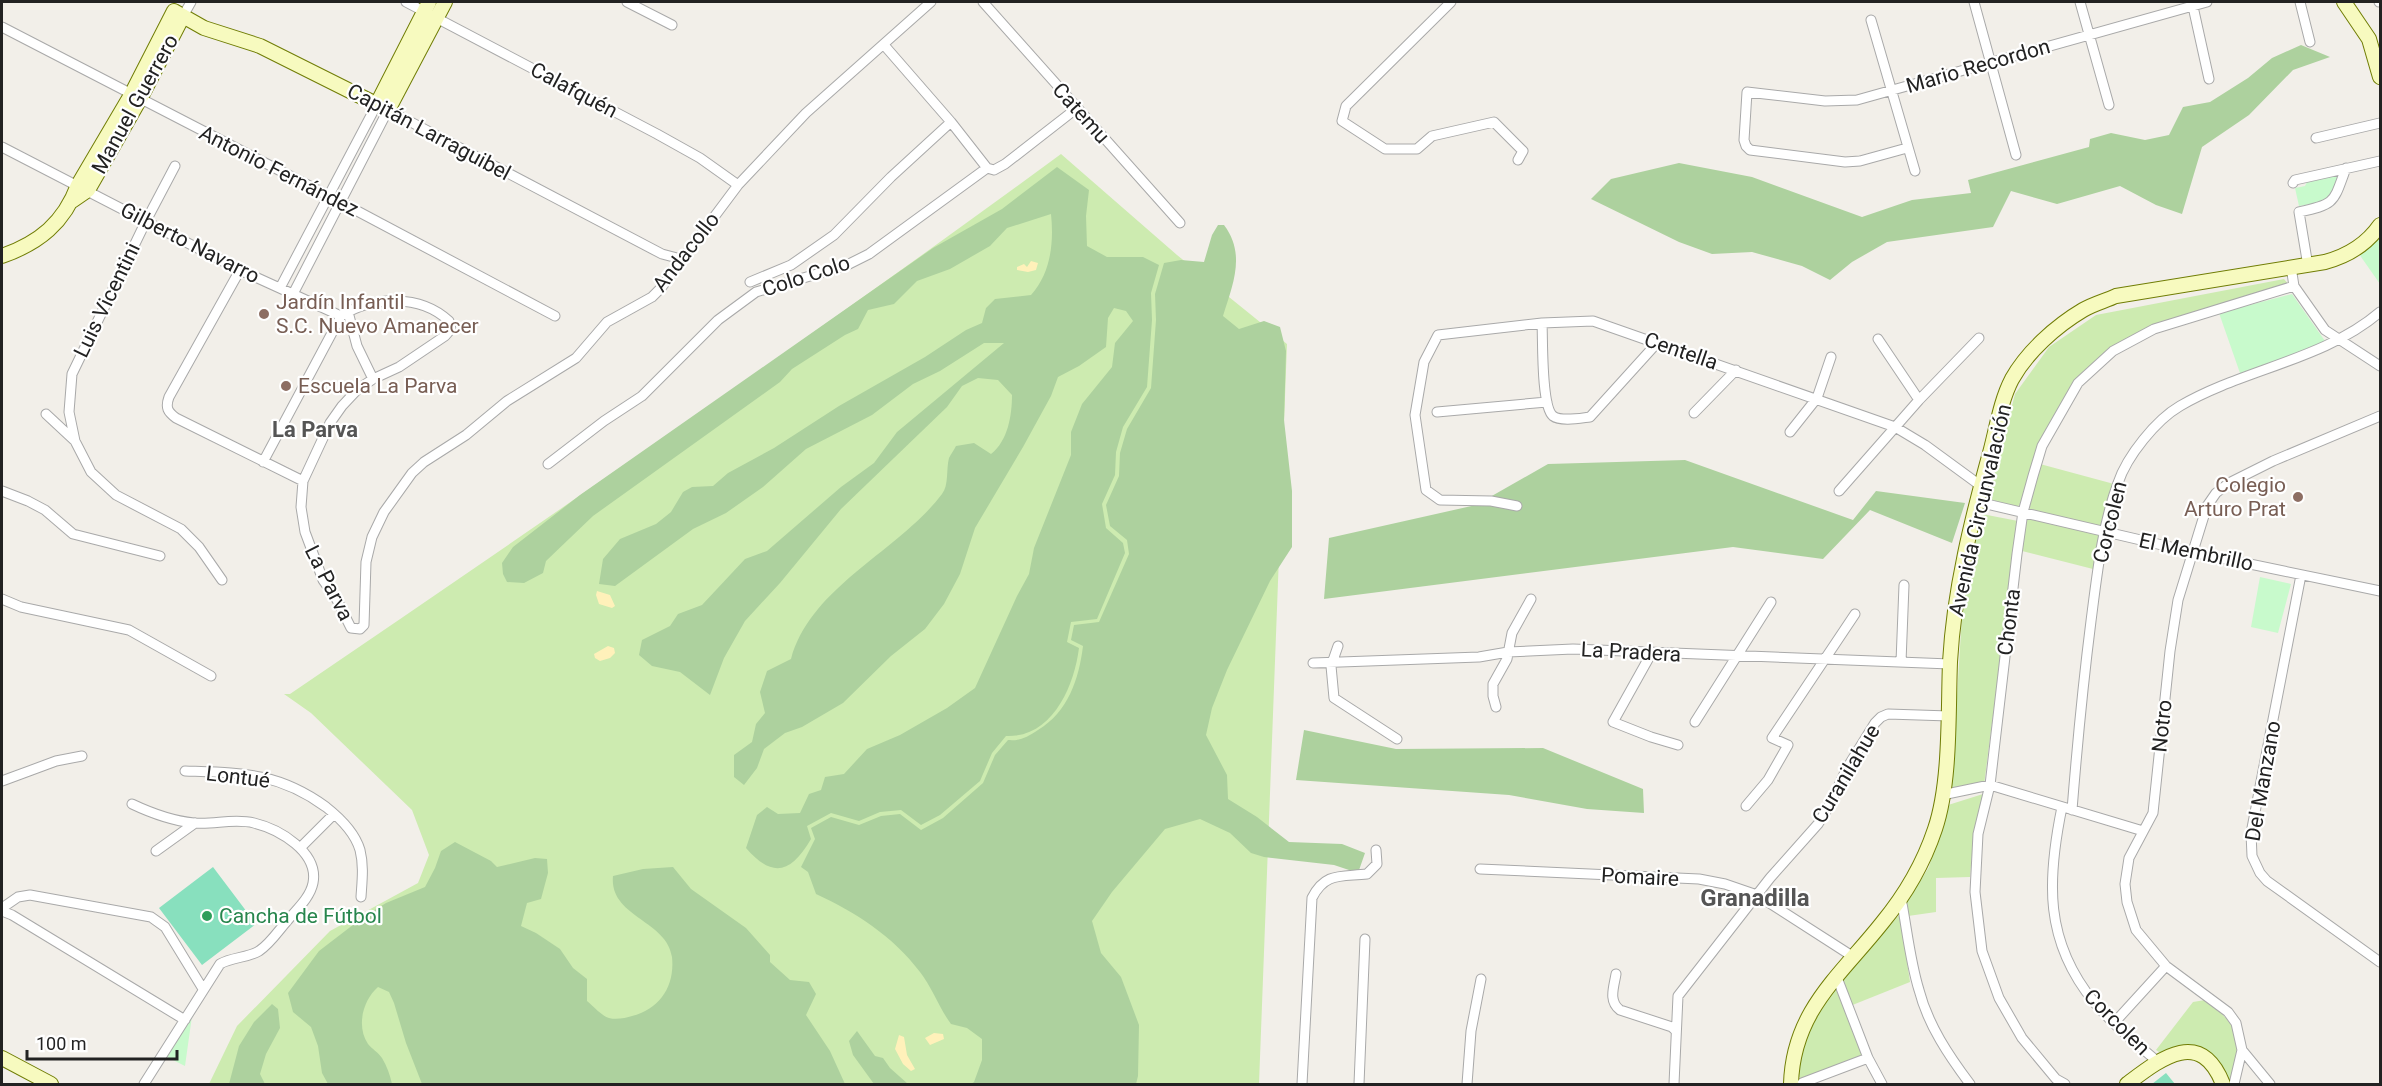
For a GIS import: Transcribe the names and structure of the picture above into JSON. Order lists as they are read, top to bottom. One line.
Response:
{"streets":{"street":["Mario Recordon","Calafquén","Manuel Guerrero","Catemu","Capitán Larraguibel","Antonio Fernández","Gilberto Navarro","Andacollo","Colo Colo","Luis Vicentini","Centella","Avenida Circunvalación","Corcolen","El Membrillo","La Parva","Chonta","La Pradera","Notro","Curanilahue","Lontué","Del Manzano","Pomaire"]},"crossings":[["Calafquén","Andacollo"],["Manuel Guerrero","Capitán Larraguibel"],["Manuel Guerrero","Antonio Fernández"],["Manuel Guerrero","Gilberto Navarro"],["Catemu","Colo Colo"],["Capitán Larraguibel","Andacollo"],["Gilberto Navarro","Luis Vicentini"],["Gilberto Navarro","La Parva"],["Andacollo","La Parva"],["Centella","Avenida Circunvalación"],["Avenida Circunvalación","El Membrillo"],["Avenida Circunvalación","La Pradera"],["Avenida Circunvalación","Curanilahue"],["Avenida Circunvalación","Pomaire"],["Corcolen","El Membrillo"],["El Membrillo","Chonta"],["El Membrillo","Notro"],["El Membrillo","Del Manzano"],["Curanilahue","Pomaire"]],"districts":["La Parva","Granadilla"],"places":["Jardín Infantil S.C. Nuevo Amanecer","Escuela La Parva","Colegio Arturo Prat","Cancha de Fútbol"],"scale_bar":"100 m"}
